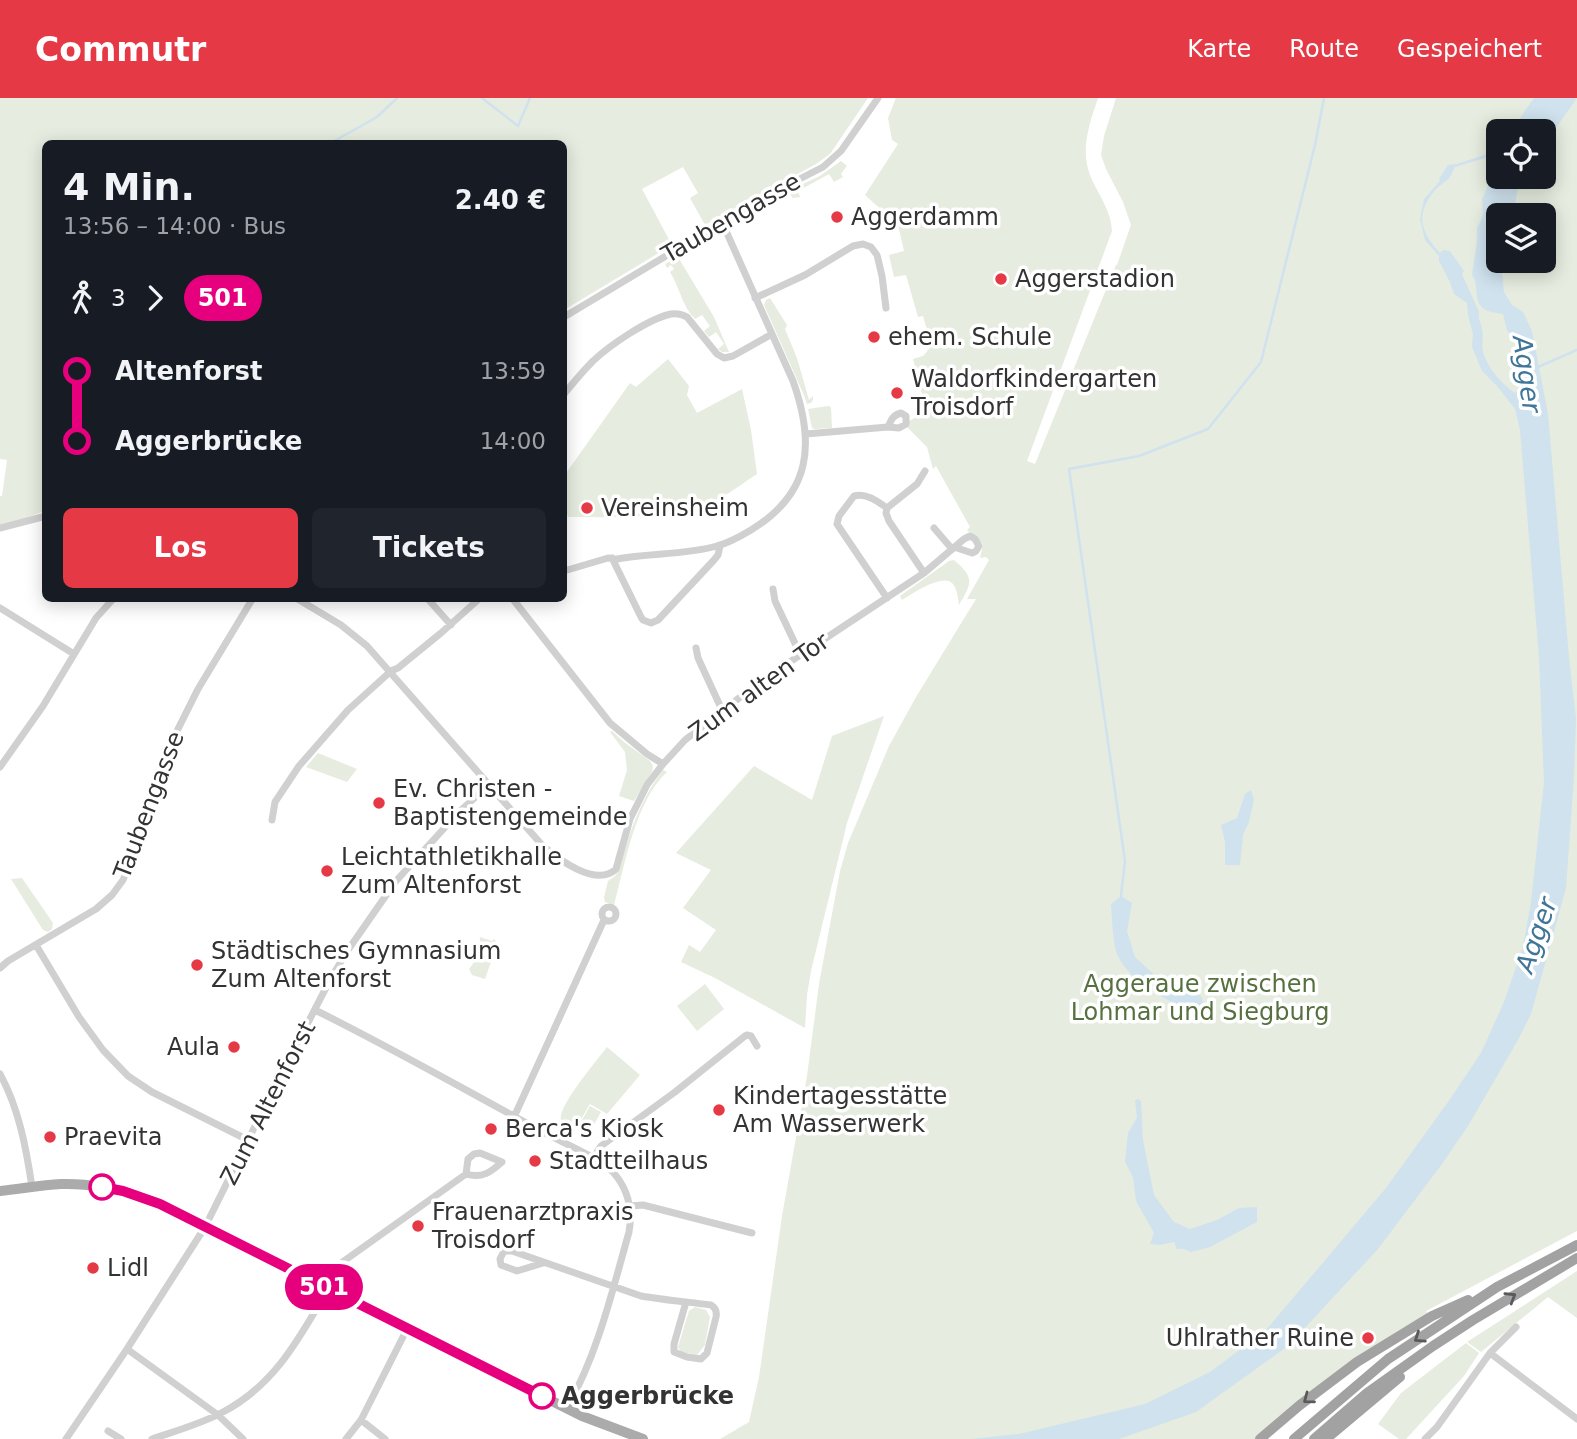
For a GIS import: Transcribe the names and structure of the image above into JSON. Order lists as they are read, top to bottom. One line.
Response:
{"streets":{"street":["Taubengasse","Zum alten Tor","Zum Altenforst"]},"crossings":[["Zum alten Tor","Zum Altenforst"]],"water":["Agger"],"parks":["Aggeraue zwischen Lohmar und Siegburg"],"places":["Aggerdamm","Aggerstadion","ehem. Schule","Waldorfkindergarten Troisdorf","Vereinsheim","Ev. Christen - Baptistengemeinde","Leichtathletikhalle Zum Altenforst","Städtisches Gymnasium Zum Altenforst","Aula","Kindertagesstätte Am Wasserwerk","Berca's Kiosk","Praevita","Stadtteilhaus","Frauenarztpraxis Troisdorf","Lidl","Uhlrather Ruine","Aggerbrücke"],"lines":["bus line 501"],"page":{"header":"Commutr","nav":["Karte","Route","Gespeichert"],"on_map":"501","heading":["4 Min.","13:56 – 14:00 · Bus","2.40 €"],"legs":["3","501"],"list":[{"name":"Altenforst","value":"13:59"},{"name":"Aggerbrücke","value":"14:00"}],"buttons":["Los","Tickets"]}}
